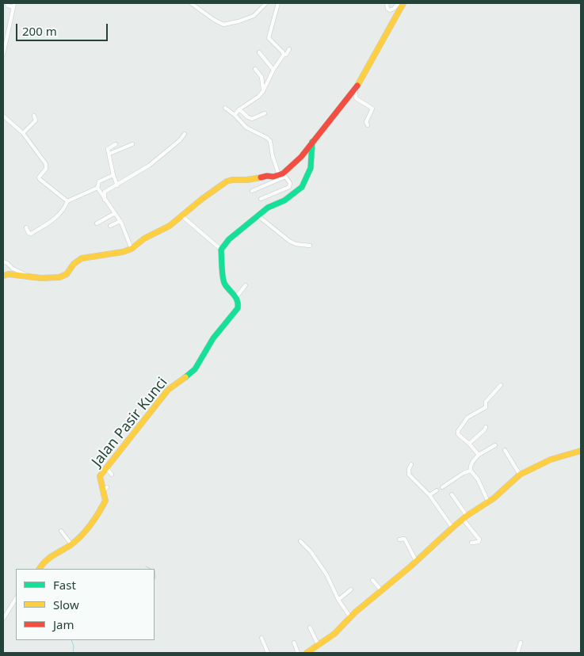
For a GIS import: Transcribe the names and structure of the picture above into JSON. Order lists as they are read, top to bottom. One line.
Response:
{"streets":{"street":["Jalan Pasir Kunci"]},"legend":["Fast","Slow","Jam"],"scale_bar":"200 m"}
